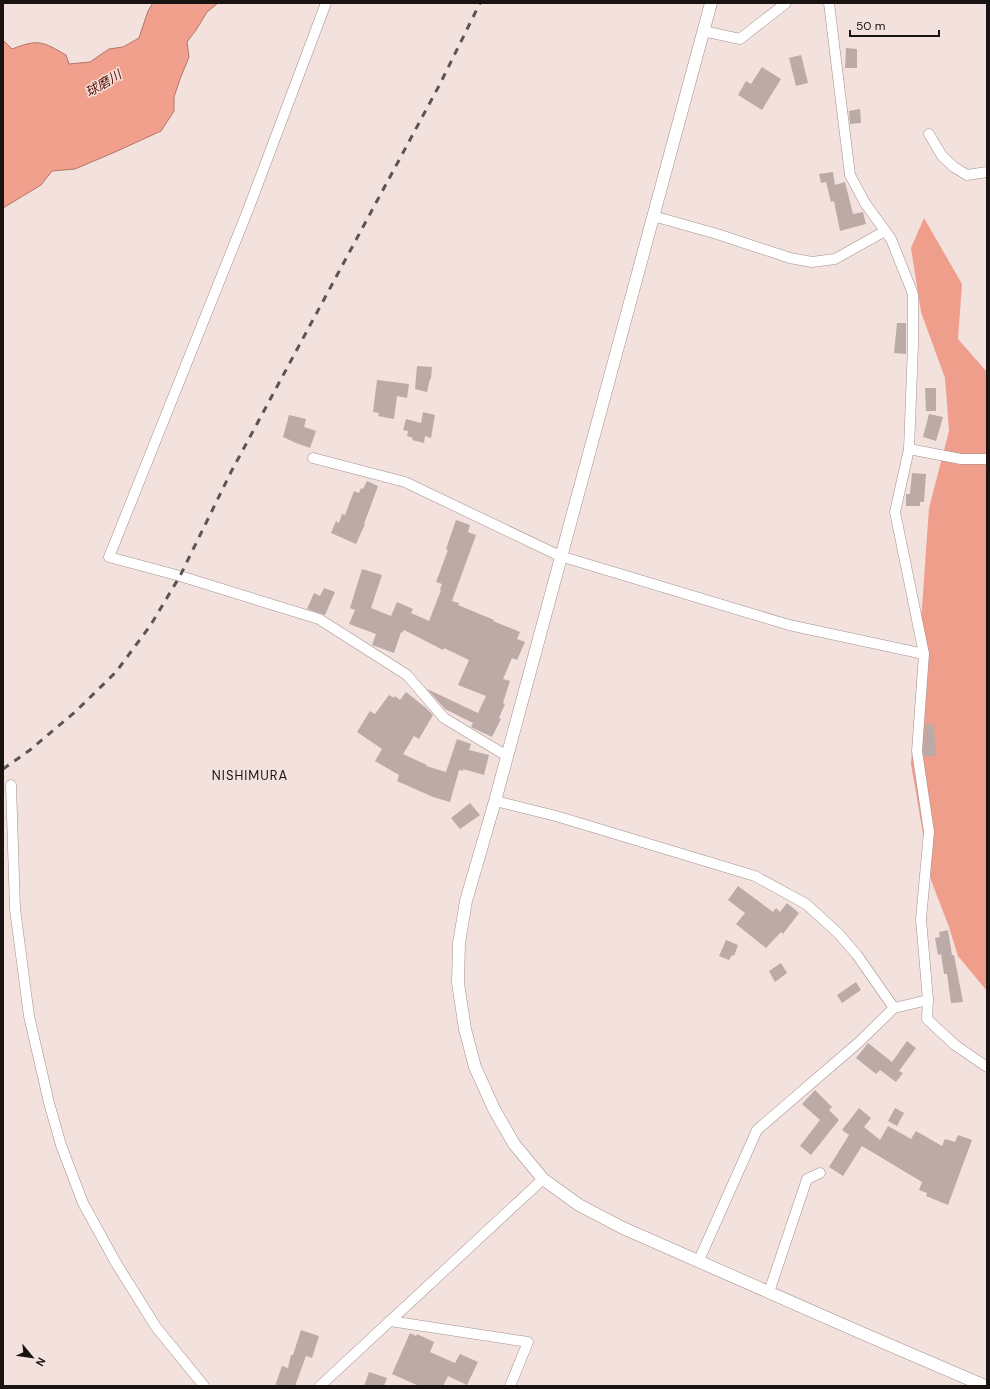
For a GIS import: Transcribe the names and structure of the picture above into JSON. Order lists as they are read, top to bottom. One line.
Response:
{"districts":["NISHIMURA"],"water":["球磨川"],"scale_bar":"50 m","north":"bottom right"}
